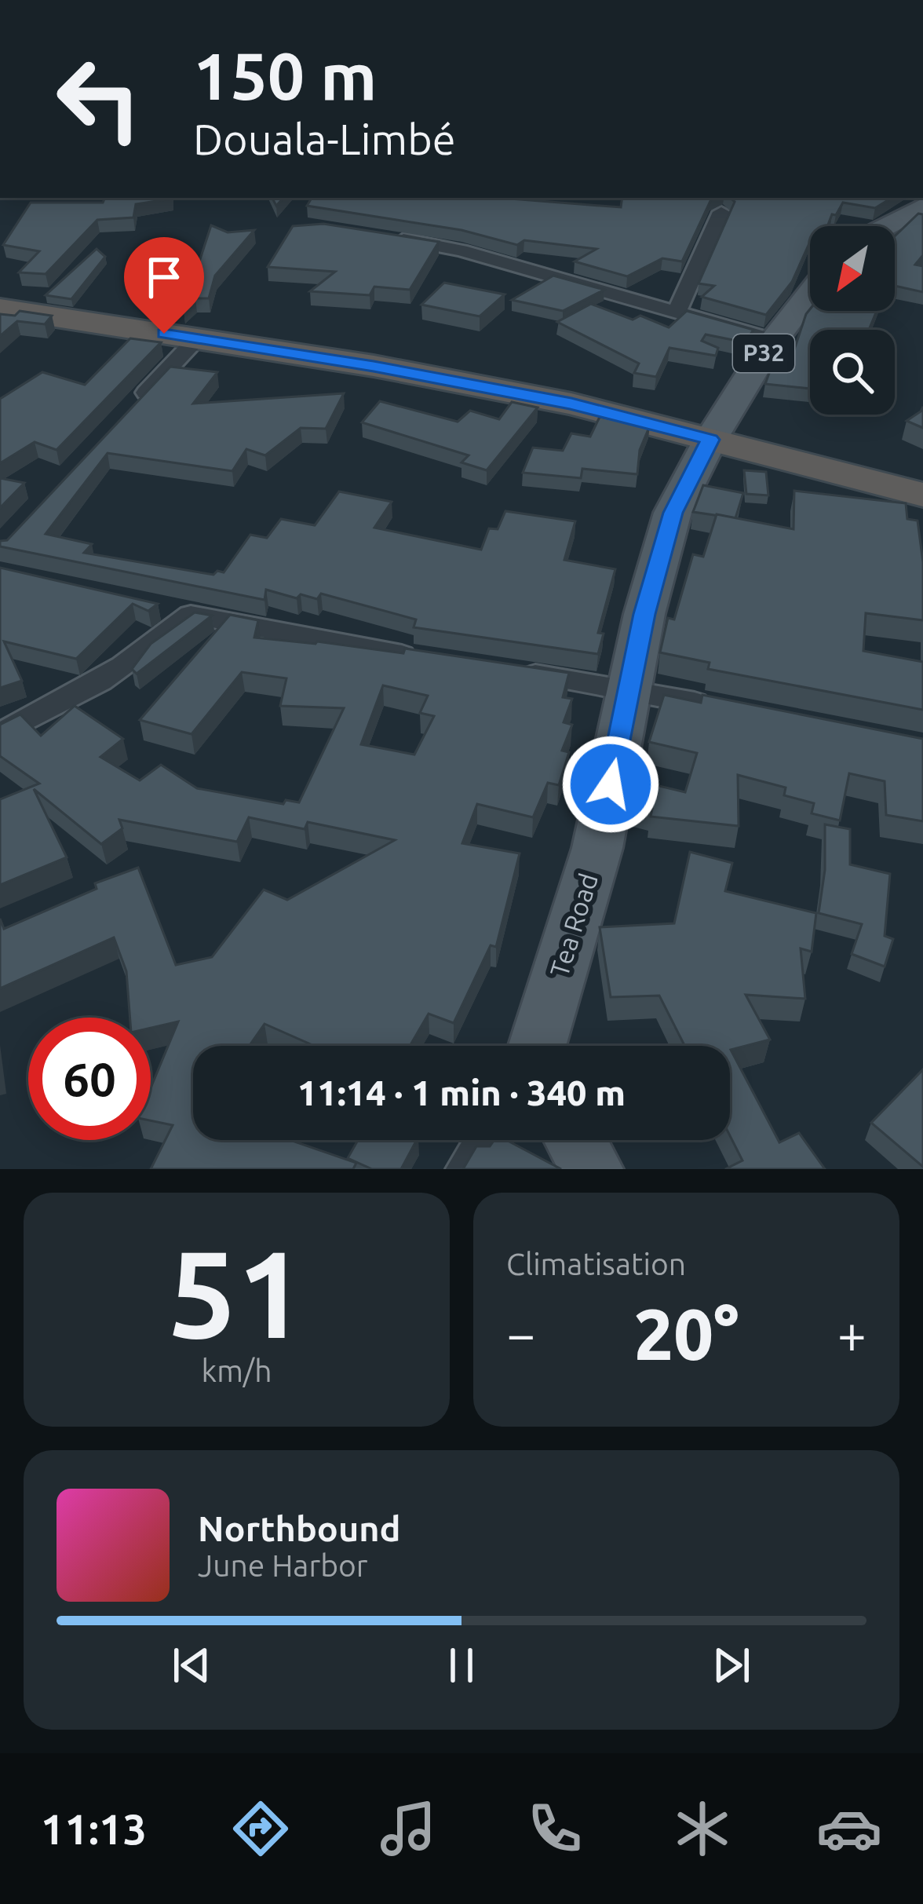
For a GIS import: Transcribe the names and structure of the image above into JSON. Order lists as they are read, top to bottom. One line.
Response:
{"streets":{"main road":["P32","Tea Road"]},"north":"bottom left","page":{"turn":["150 m","Douala-Limbé"],"limit":"60","trip":"11:14 · 1 min · 340 m","tile":[["51","km/h"],"Climatisation"],"heat":["−","20°","+"],"song":["Northbound","June Harbor"],"tabs":"11:13"}}
